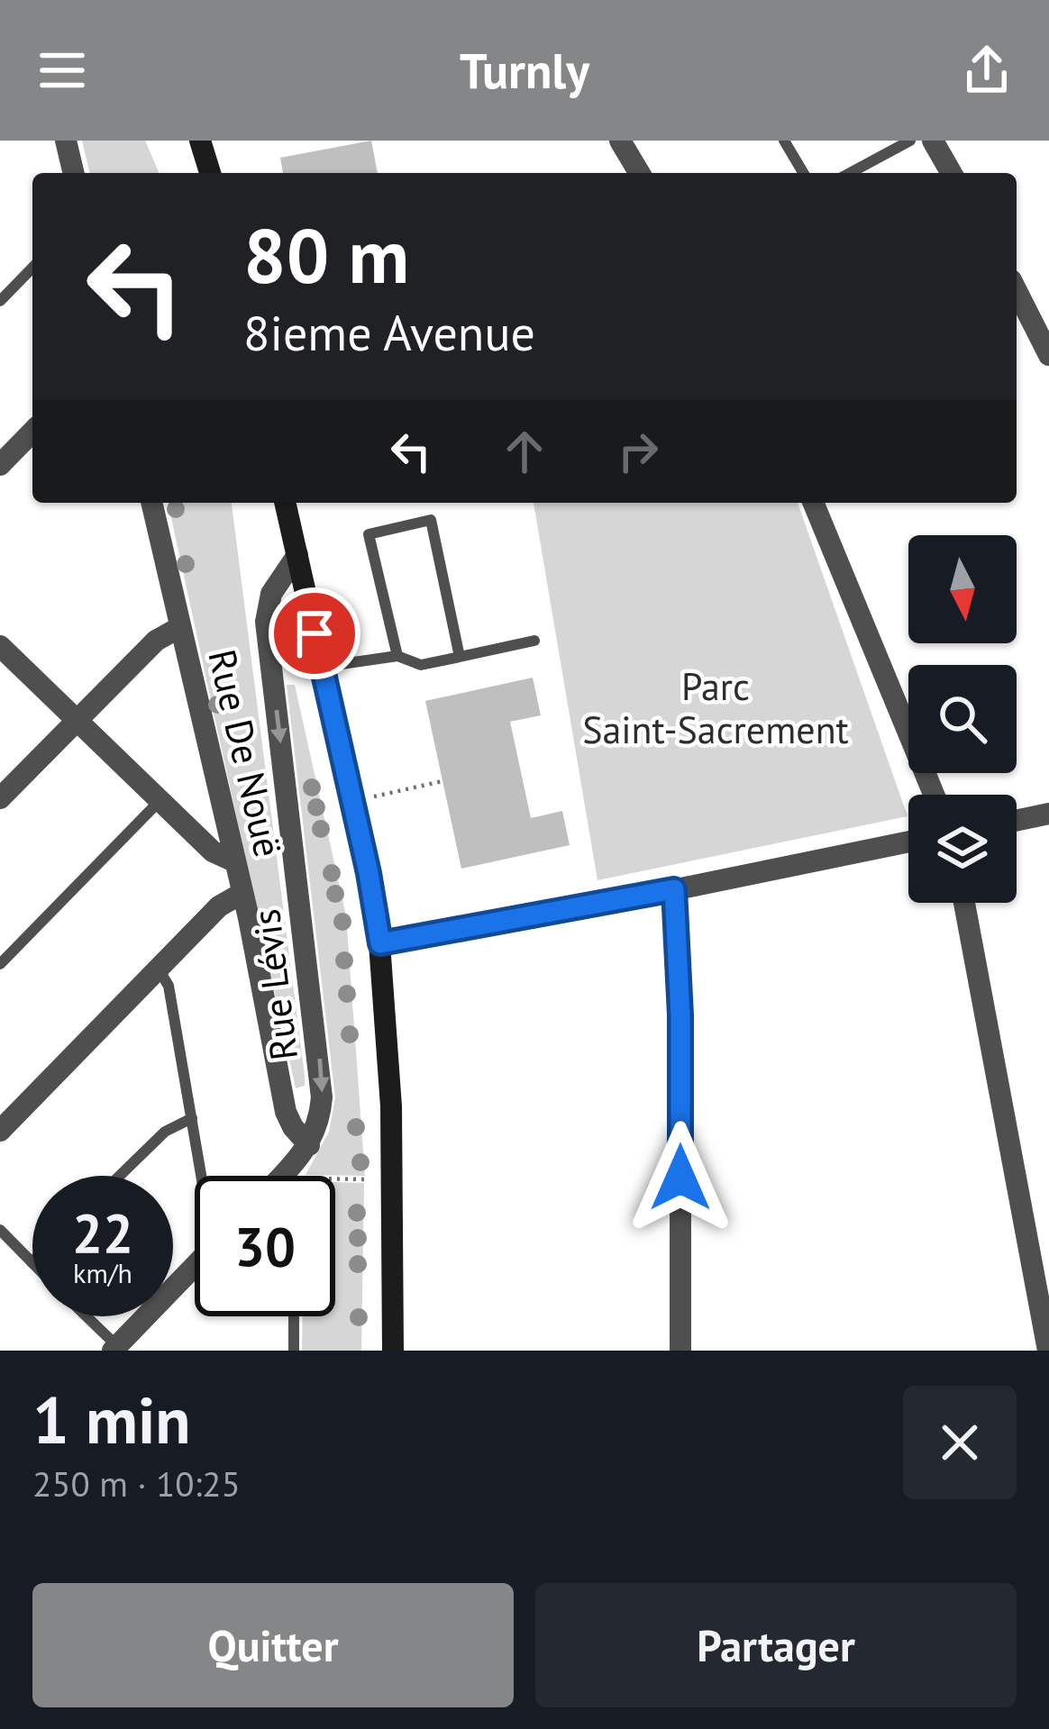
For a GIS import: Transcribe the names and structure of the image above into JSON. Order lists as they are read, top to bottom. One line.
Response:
{"streets":{"street":["Rue De Nouë","Rue Lévis"]},"crossings":[["Rue De Nouë","Rue Lévis"]],"parks":["Parc Saint-Sacrement"],"north":"bottom","page":{"header":"Turnly","turn":["80 m","8ieme Avenue"],"speed":"22 km/h","limit":"30","heading":["1 min","250 m · 10:25"],"buttons":["Quitter","Partager"]}}
